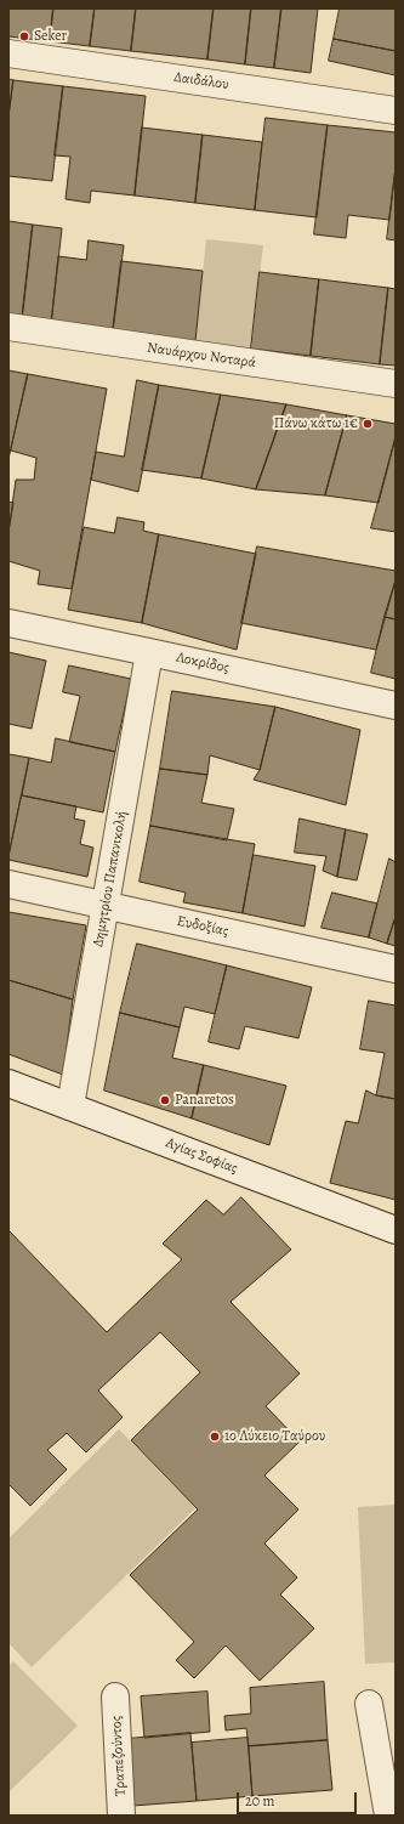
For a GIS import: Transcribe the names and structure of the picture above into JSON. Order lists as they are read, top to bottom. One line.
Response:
{"streets":{"street":["Δαιδάλου","Ναυάρχου Νοταρά","Λοκρίδος","Δημητρίου Παπανικολή","Ευδοξίας","Αγίας Σοφίας","Τραπεζούντος"]},"crossings":[["Λοκρίδος","Δημητρίου Παπανικολή"],["Δημητρίου Παπανικολή","Ευδοξίας"],["Δημητρίου Παπανικολή","Αγίας Σοφίας"]],"places":["Seker","Πάνω κάτω 1€","Panaretos","1ο Λύκειο Ταύρου"],"scale_bar":"20 m"}
